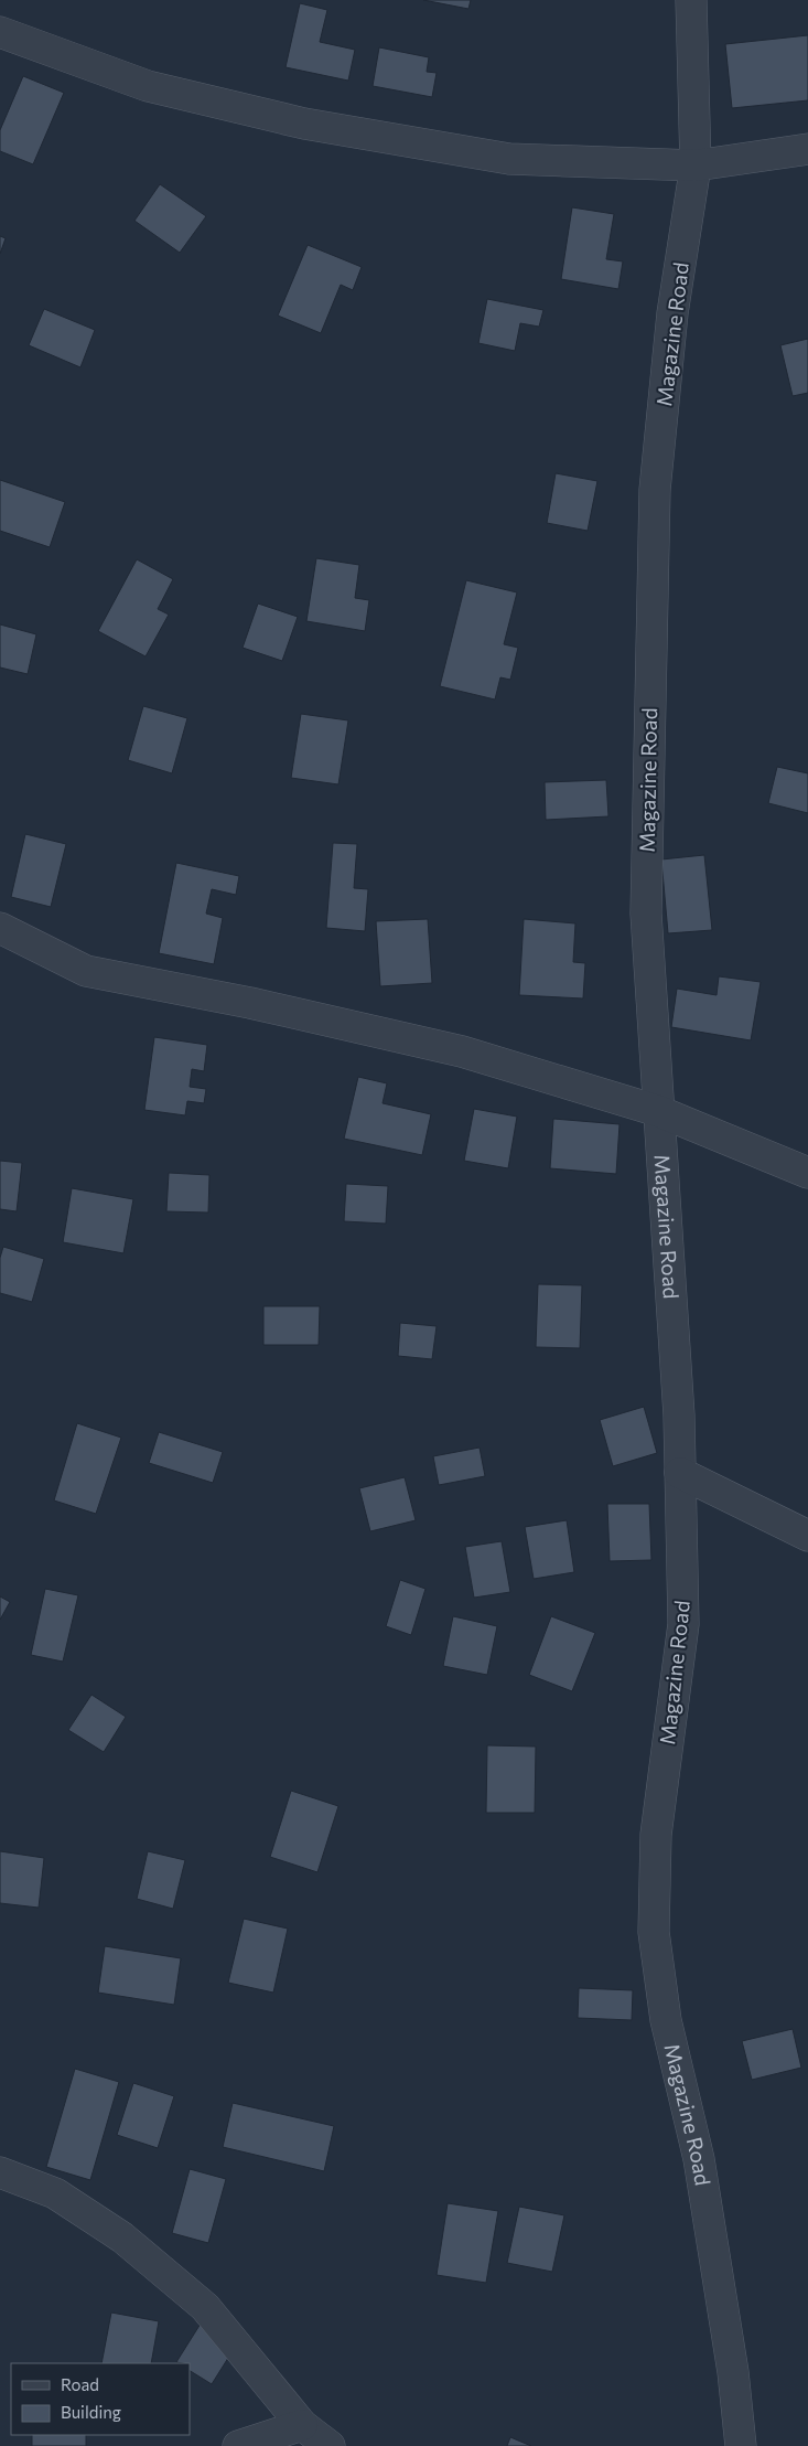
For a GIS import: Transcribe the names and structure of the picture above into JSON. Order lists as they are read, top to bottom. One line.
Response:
{"streets":{"street":["Magazine Road"]},"legend":["Road","Building"]}
